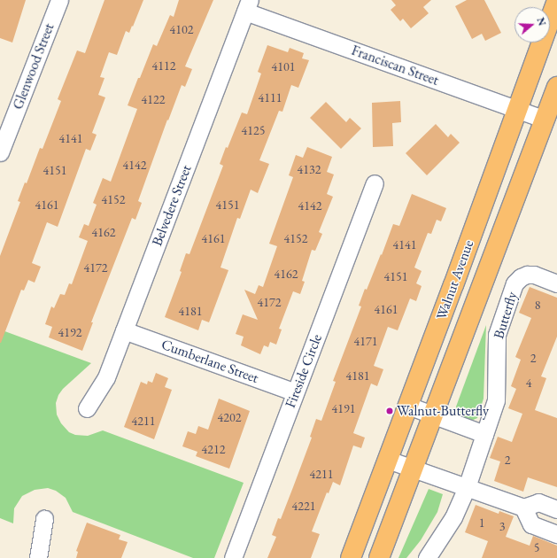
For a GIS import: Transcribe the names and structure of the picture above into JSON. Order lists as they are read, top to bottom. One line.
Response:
{"streets":{"main road":["Walnut Avenue"],"street":["Franciscan Street","Glenwood Street","Belvedere Street","Butterfly","Cumberlane Street","Fireside Circle"]},"crossings":[["Franciscan Street","Belvedere Street"],["Franciscan Street","Walnut Avenue"],["Belvedere Street","Cumberlane Street"],["Cumberlane Street","Fireside Circle"]],"places":["Walnut-Butterfly"],"house_numbers":["4102","4112","4101","4111","4122","4125","4141","4142","4132","4151","4152","4161","4151","4142","4162","4161","4152","4141","4172","4162","4151","4172","8","4161","4181","4192","4171","2","4181","4","4191","4202","4211","4212","2","4211","4221","1","3","5"],"north":"right"}
